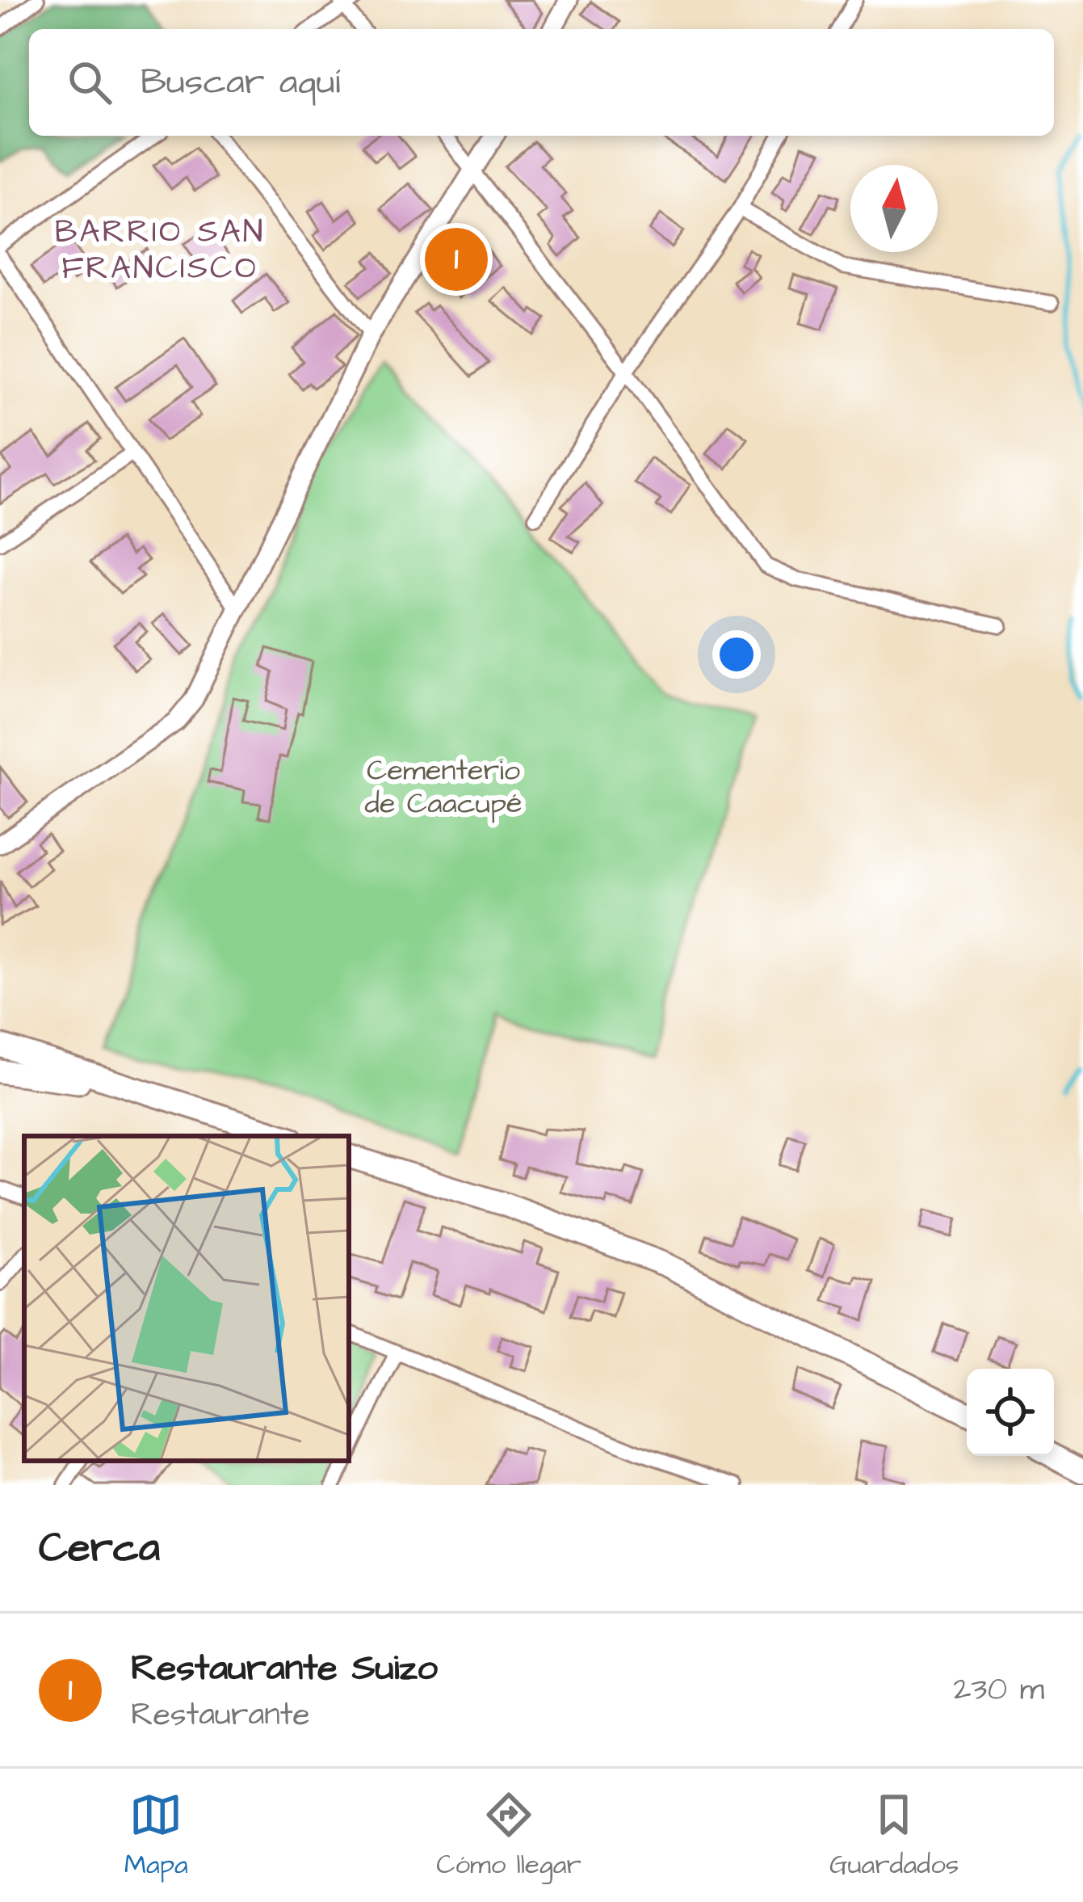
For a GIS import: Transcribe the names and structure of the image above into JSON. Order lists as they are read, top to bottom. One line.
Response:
{"districts":["BARRIO SAN FRANCISCO"],"parks":["Cementerio de Caacupé"],"north":"top","page":{"search":"Buscar aquí","pins":"1","heading":"Cerca","list":[{"mark":"1","name":"Restaurante Suizo","note":"Restaurante","value":"230 m"}],"nav":["Mapa","Cómo llegar","Guardados"]}}
